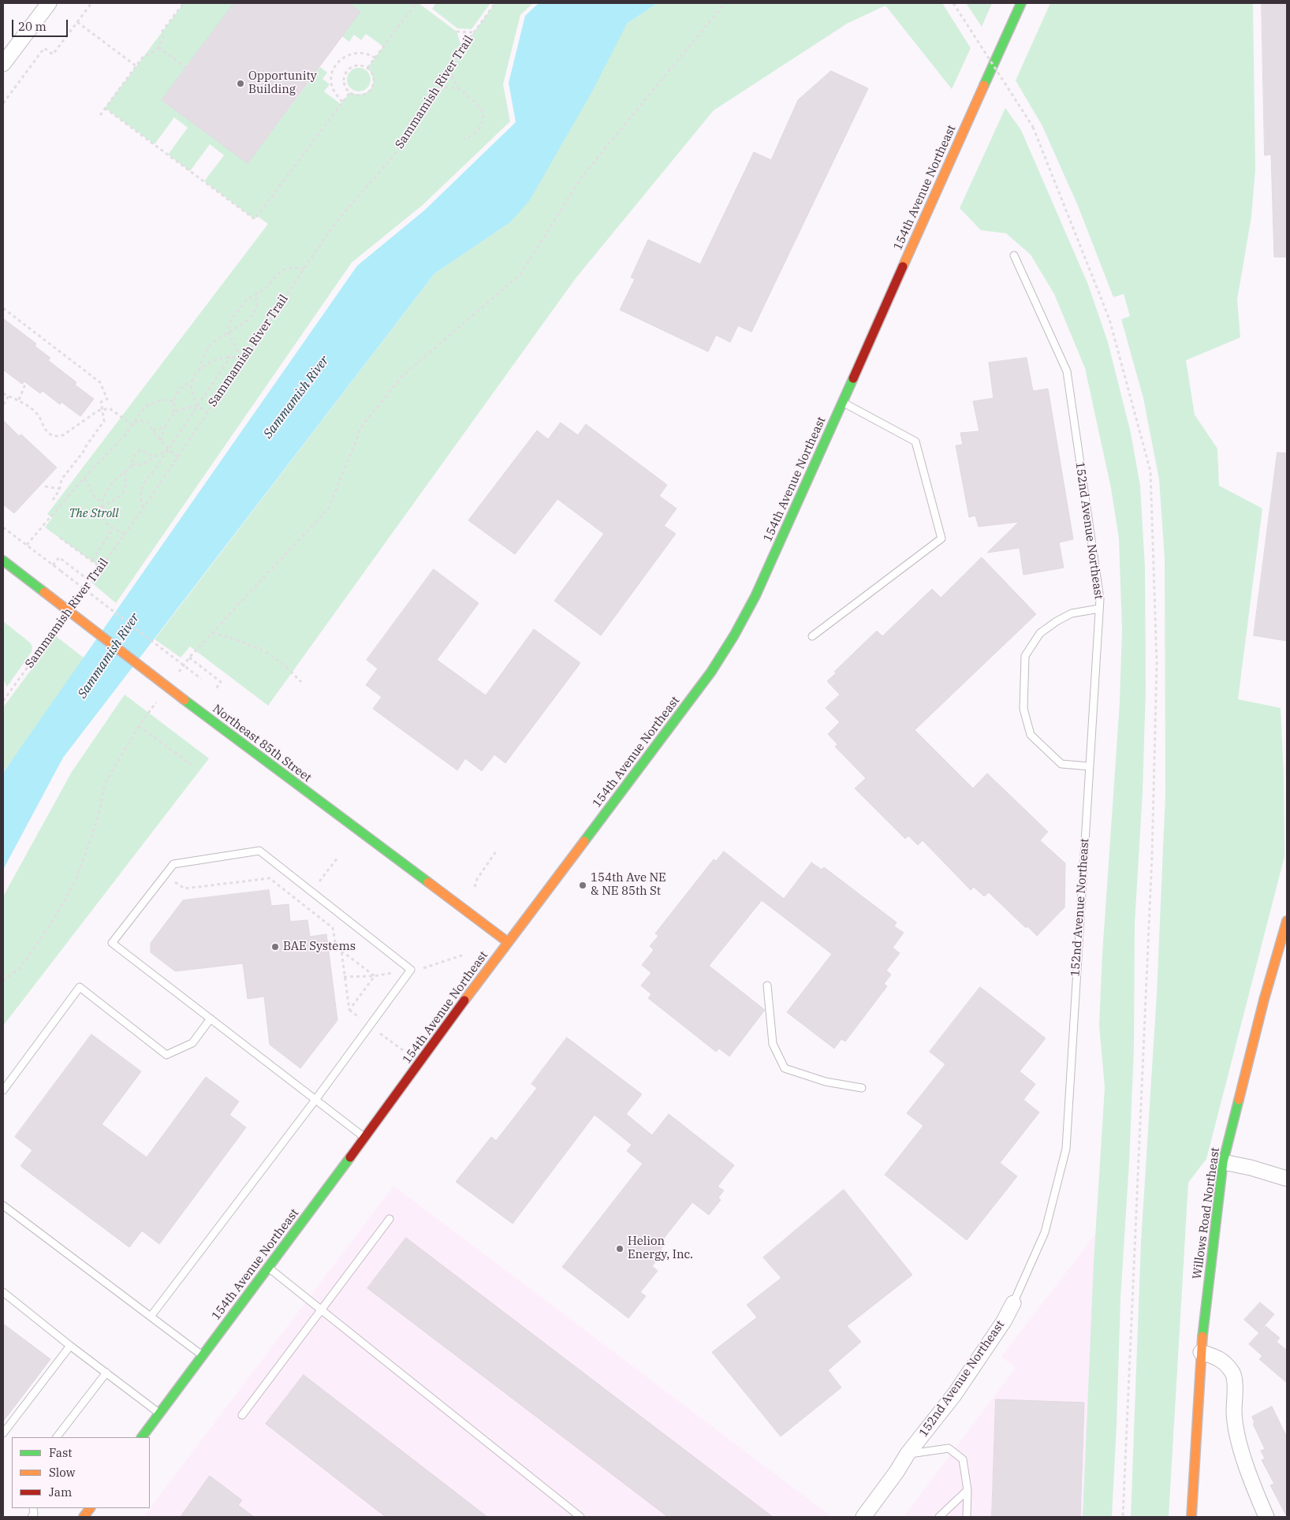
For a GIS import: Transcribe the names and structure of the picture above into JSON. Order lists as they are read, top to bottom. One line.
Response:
{"streets":{"main road":["154th Avenue Northeast","Northeast 85th Street","Willows Road Northeast"],"street":["152nd Avenue Northeast"],"path":["Sammamish River Trail"]},"crossings":[["154th Avenue Northeast","Northeast 85th Street"]],"water":["Sammamish River"],"parks":["The Stroll"],"places":["Opportunity Building","154th Ave NE & NE 85th St","BAE Systems","Helion Energy, Inc."],"legend":["Fast","Slow","Jam"],"scale_bar":"20 m"}
